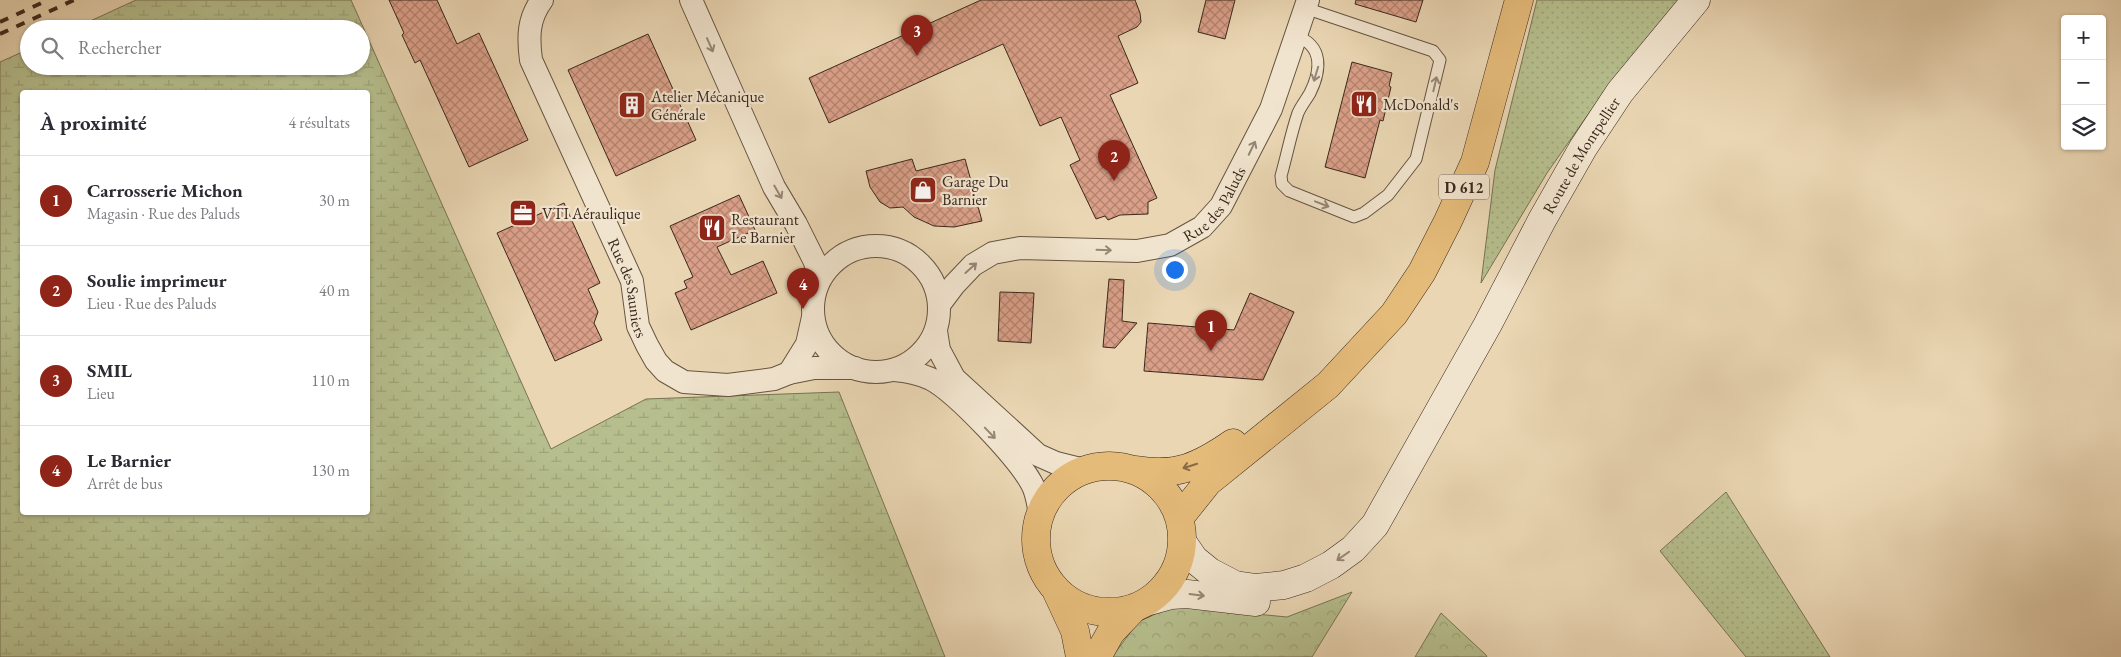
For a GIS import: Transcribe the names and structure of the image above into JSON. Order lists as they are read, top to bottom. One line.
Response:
{"streets":{"main road":["Route de Montpellier","D 612"],"street":["Rue des Paluds","Rue des Sauniers"]},"crossings":[["Rue des Paluds","Rue des Sauniers"]],"one_way":["Rue des Paluds"],"places":{"restaurant":["McDonald's","Restaurant Le Barnier"],"building":["Atelier Mécanique Générale"],"shop":["Garage Du Barnier"],"office":["VTI Aéraulique"]},"page":{"map_buttons":["+","−"],"pins":["3","2","4","1"],"search":"Rechercher","heading":["À proximité","4 résultats"],"list":[{"mark":"1","name":"Carrosserie Michon","note":"Magasin · Rue des Paluds","value":"30 m"},{"mark":"2","name":"Soulie imprimeur","note":"Lieu · Rue des Paluds","value":"40 m"},{"mark":"3","name":"SMIL","note":"Lieu","value":"110 m"},{"mark":"4","name":"Le Barnier","note":"Arrêt de bus","value":"130 m"}]}}
